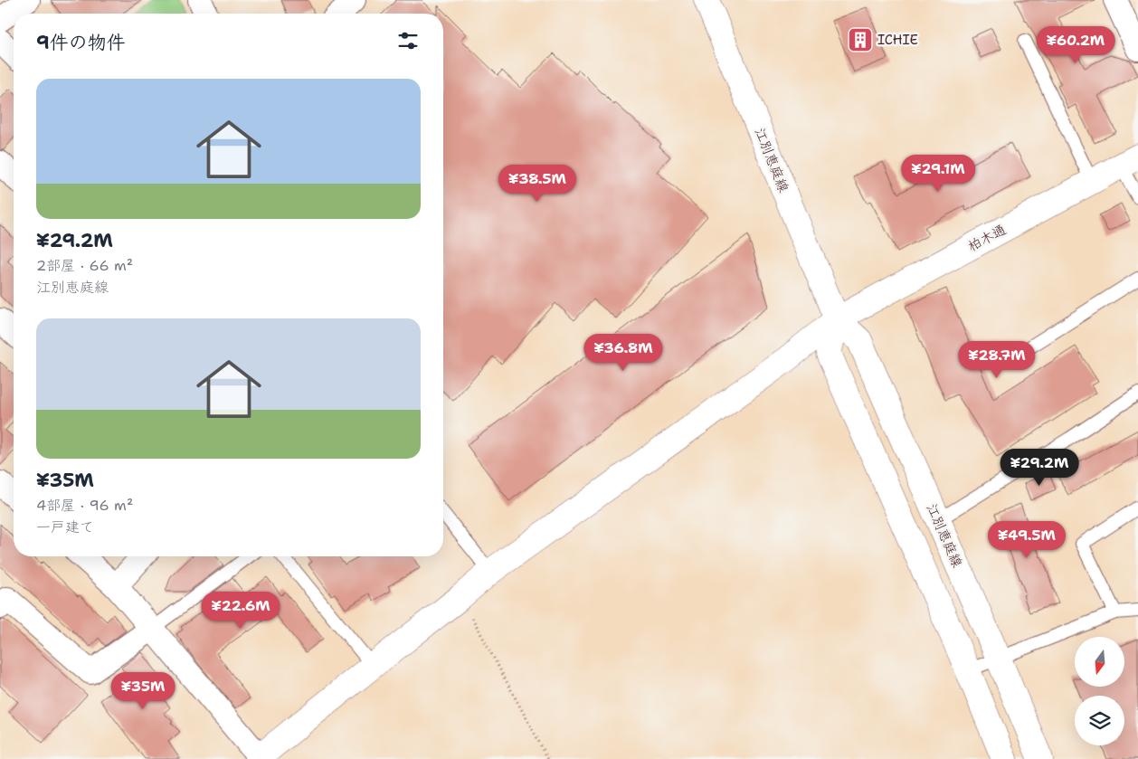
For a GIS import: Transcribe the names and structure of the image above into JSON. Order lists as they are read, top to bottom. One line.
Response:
{"streets":{"main road":["江別恵庭線","柏木通"]},"crossings":[["江別恵庭線","柏木通"]],"places":{"building":["ICHIE"]},"north":"bottom","page":{"heading":"9件の物件","price":["¥60.2M","¥29.1M","¥38.5M","¥36.8M","¥28.7M","¥29.2M","¥49.5M","¥22.6M","¥35M"],"list":[{"name":"¥29.2M","note":"2部屋 · 66 m² · 江別恵庭線"},{"name":"¥35M","note":"4部屋 · 96 m² · 一戸建て"}]}}
